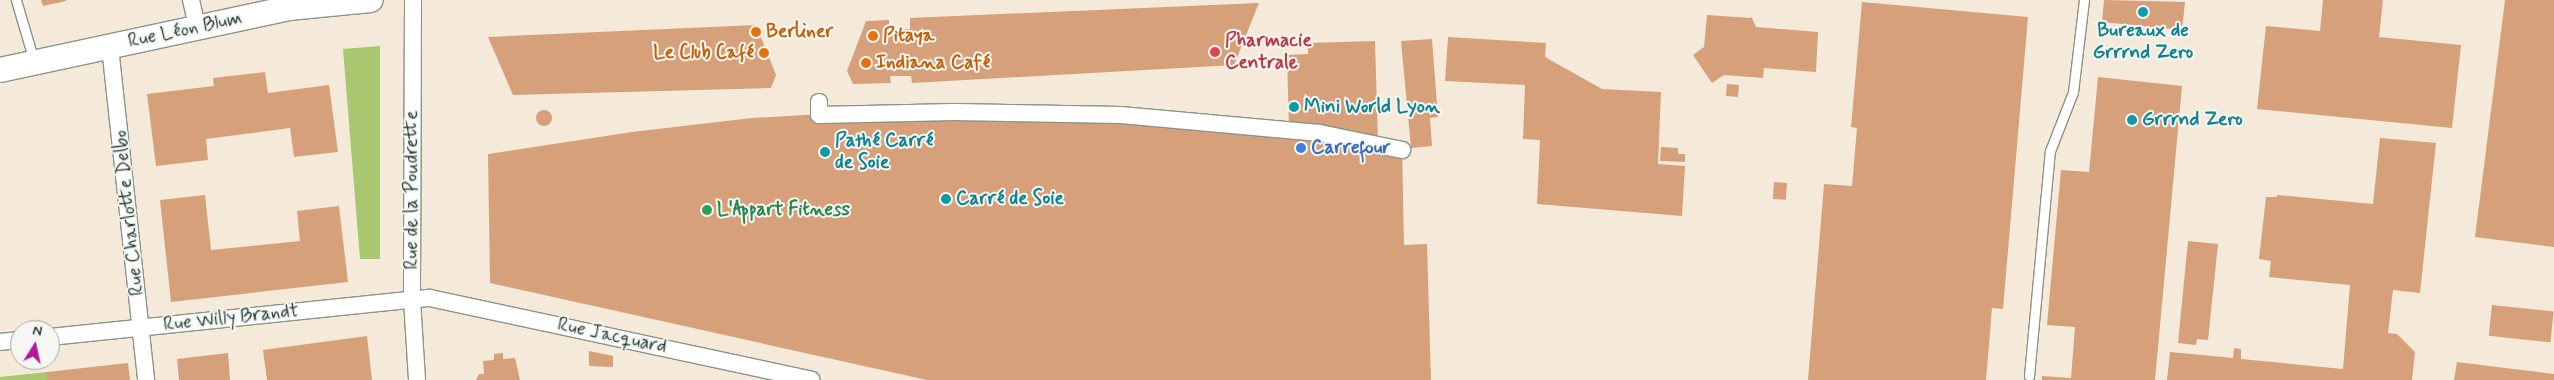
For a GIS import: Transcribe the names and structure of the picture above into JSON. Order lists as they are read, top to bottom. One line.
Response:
{"streets":{"main road":["Rue Léon Blum"],"street":["Rue de la Poudrette","Rue Charlotte Delbo","Rue Willy Brandt","Rue Jacquard"]},"crossings":[["Rue Léon Blum","Rue Charlotte Delbo"],["Rue de la Poudrette","Rue Willy Brandt"],["Rue de la Poudrette","Rue Jacquard"],["Rue Charlotte Delbo","Rue Willy Brandt"],["Rue Willy Brandt","Rue Jacquard"]],"places":["Bureaux de Grrrnd Zero","Berliner","Pitaya","Pharmacie Centrale","Le Club Café","Indiana Café","Mini World Lyon","Grrrnd Zero","Carrefour","Pathé Carré de Soie","Carré de Soie","L'Appart Fitness"],"north":"top"}
